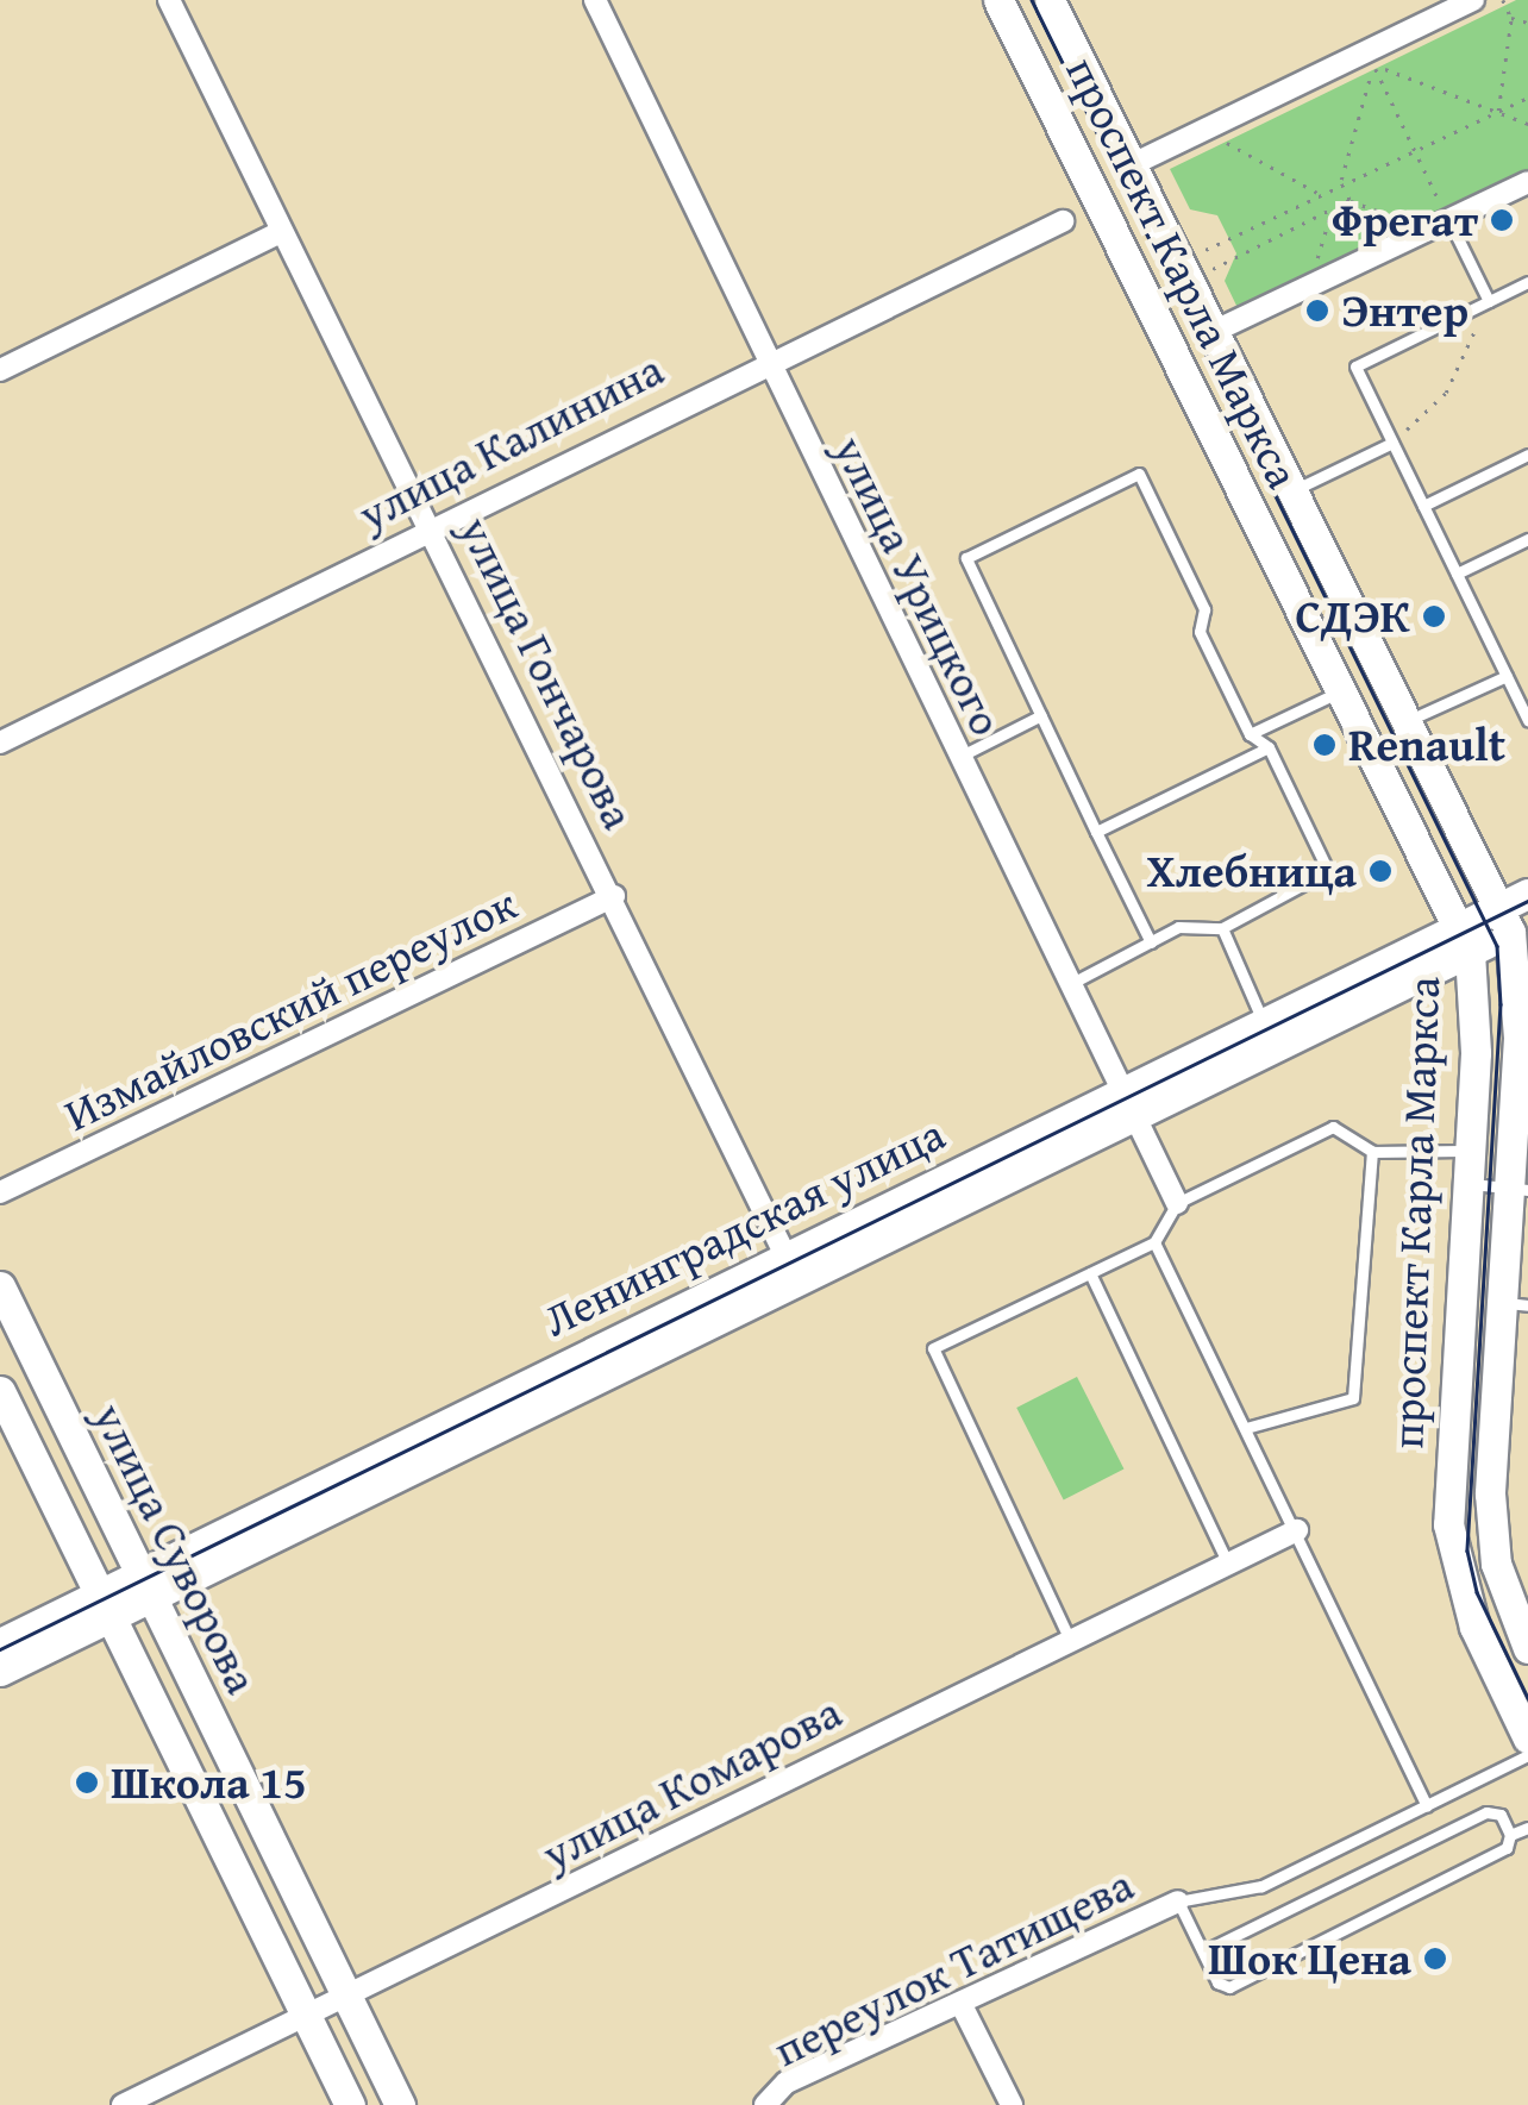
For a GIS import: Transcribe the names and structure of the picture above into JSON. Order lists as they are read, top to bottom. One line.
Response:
{"streets":{"main road":["проспект Карла Маркса","Ленинградская улица","улица Суворова"],"street":["улица Калинина","улица Урицкого","улица Гончарова","Измайловский переулок","улица Комарова","переулок Татищева"]},"crossings":[["проспект Карла Маркса","Ленинградская улица"],["улица Калинина","улица Урицкого"],["улица Калинина","улица Гончарова"],["улица Урицкого","Ленинградская улица"],["улица Гончарова","Измайловский переулок"],["улица Гончарова","Ленинградская улица"],["Ленинградская улица","улица Суворова"],["улица Суворова","улица Комарова"]],"places":["Фрегат","Энтер","СДЭК","Renault","Хлебница","Школа 15","Шок Цена"]}
